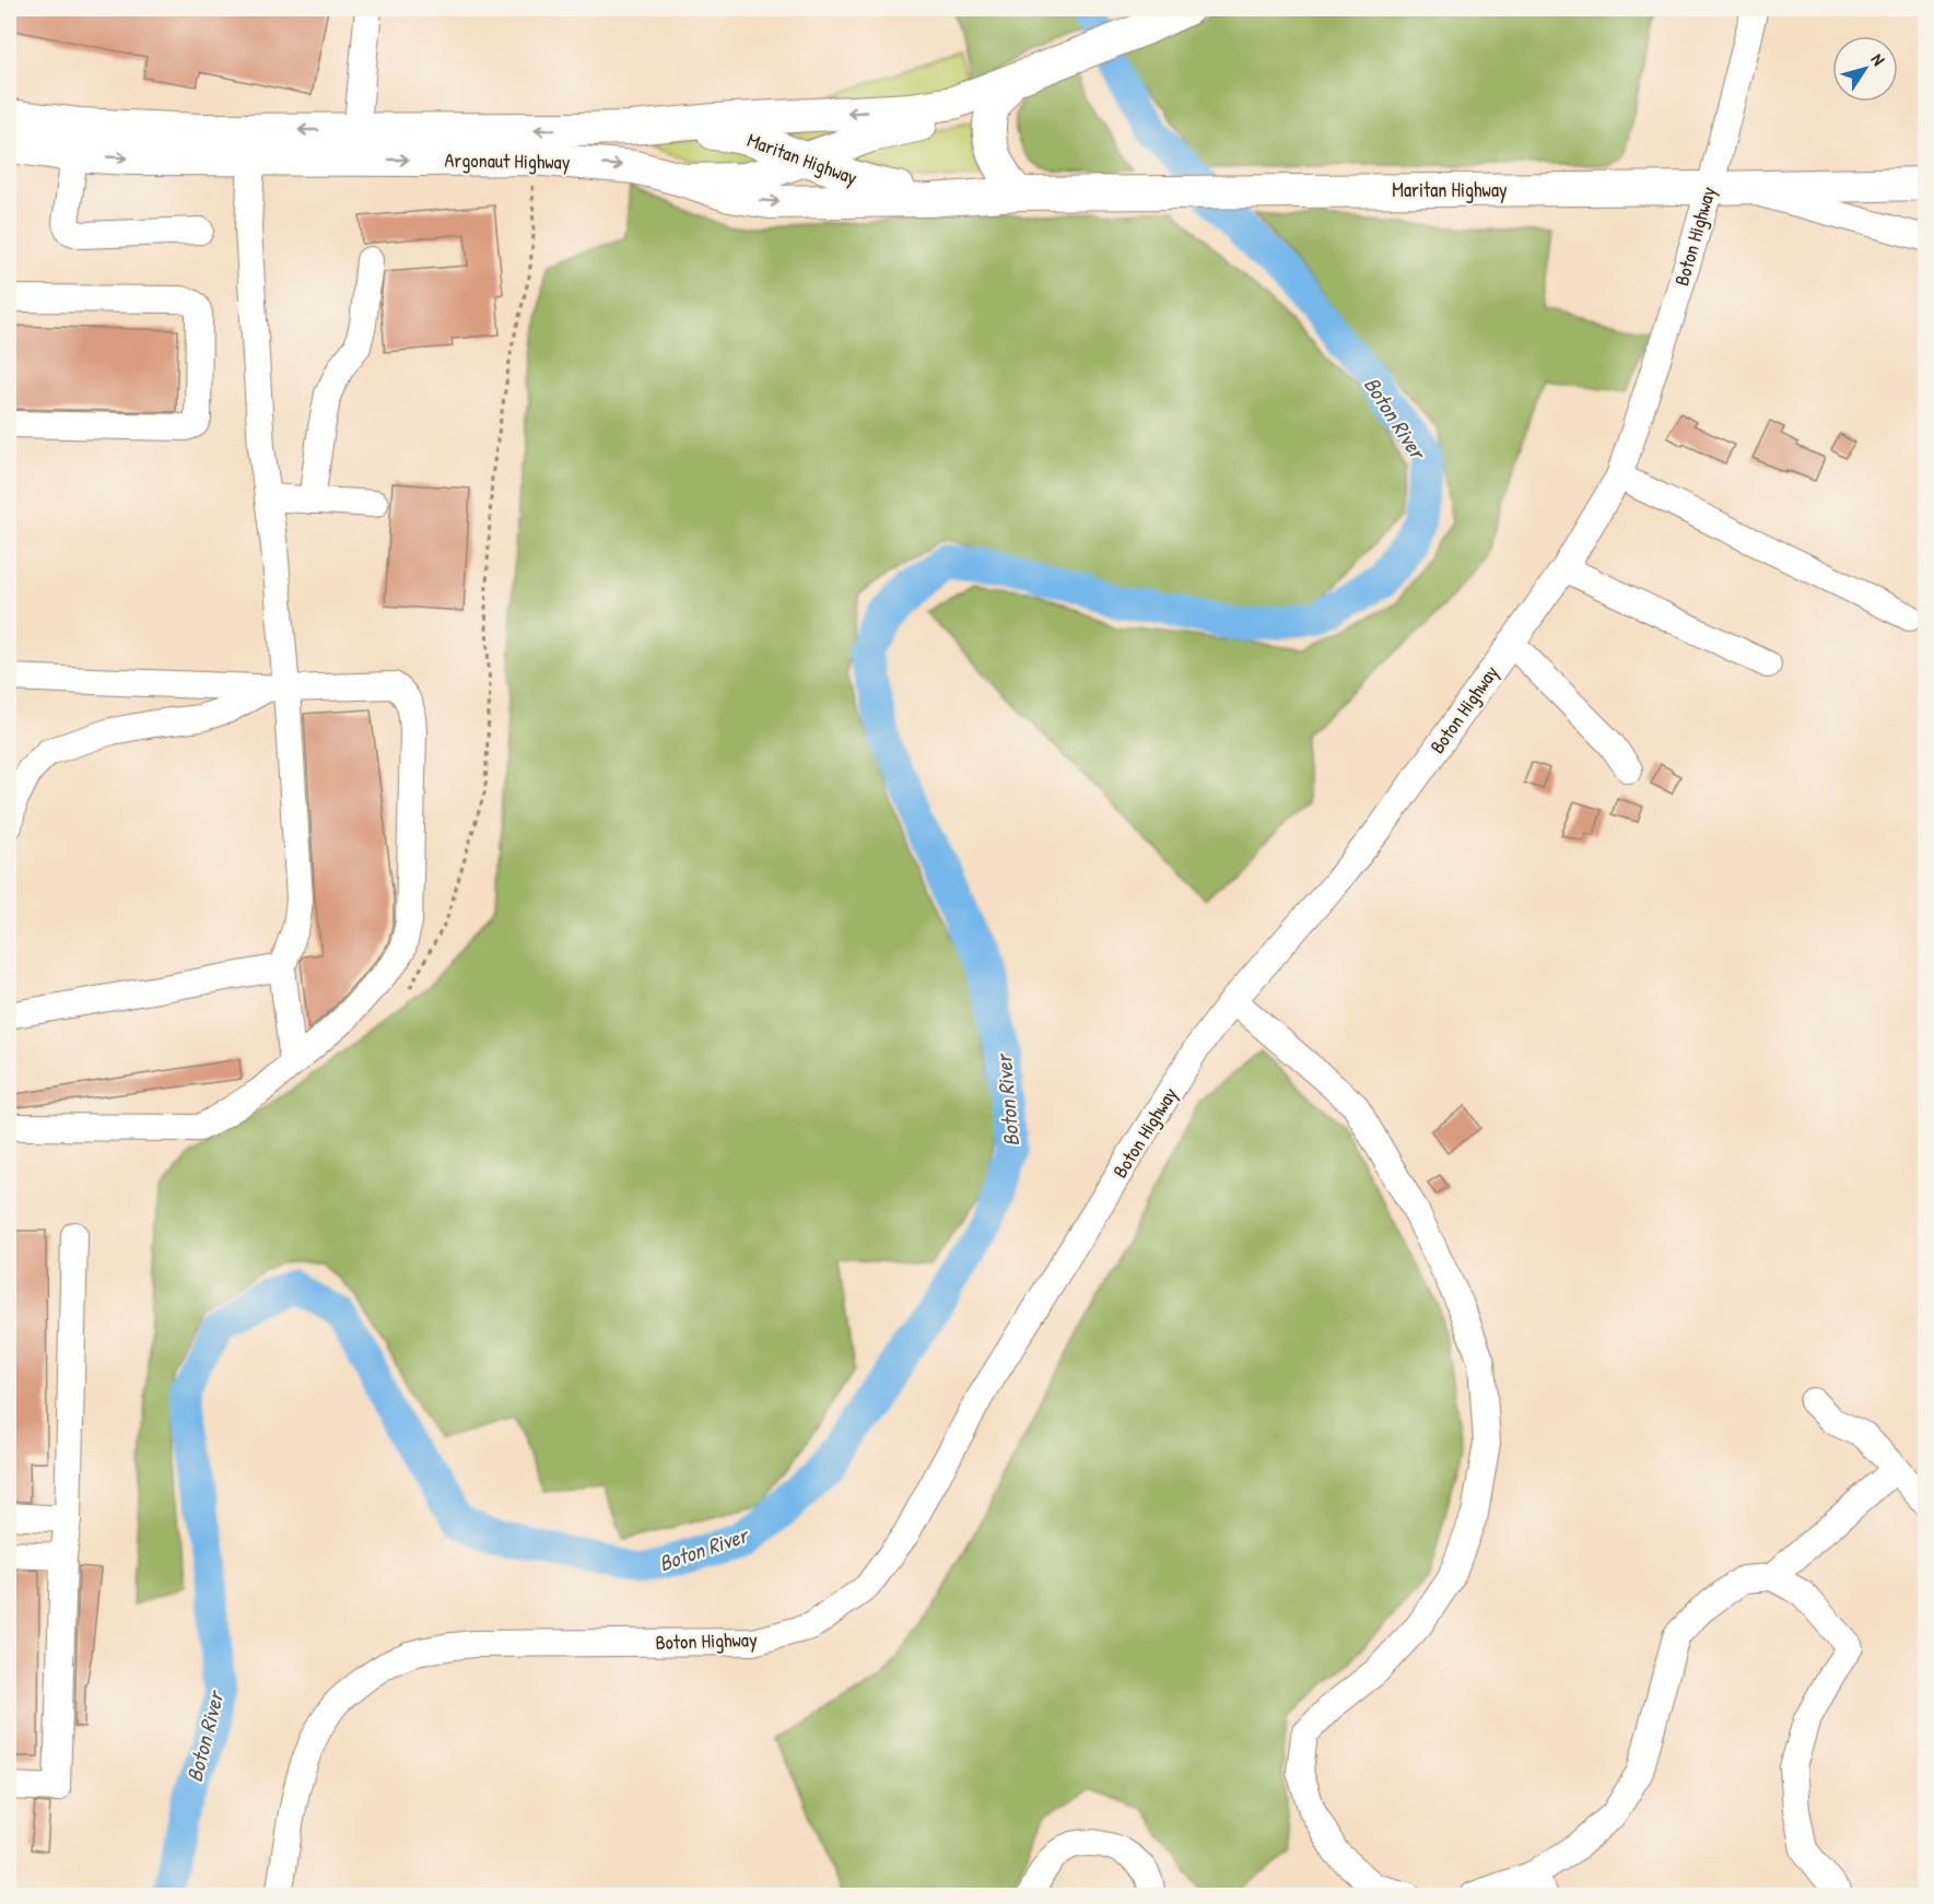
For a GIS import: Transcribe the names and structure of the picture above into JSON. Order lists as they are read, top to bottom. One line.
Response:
{"streets":{"main road":["Maritan Highway","Argonaut Highway"],"street":["Boton Highway"]},"crossings":[["Maritan Highway","Argonaut Highway"],["Maritan Highway","Boton Highway"]],"water":["Boton River"],"north":"top right"}
